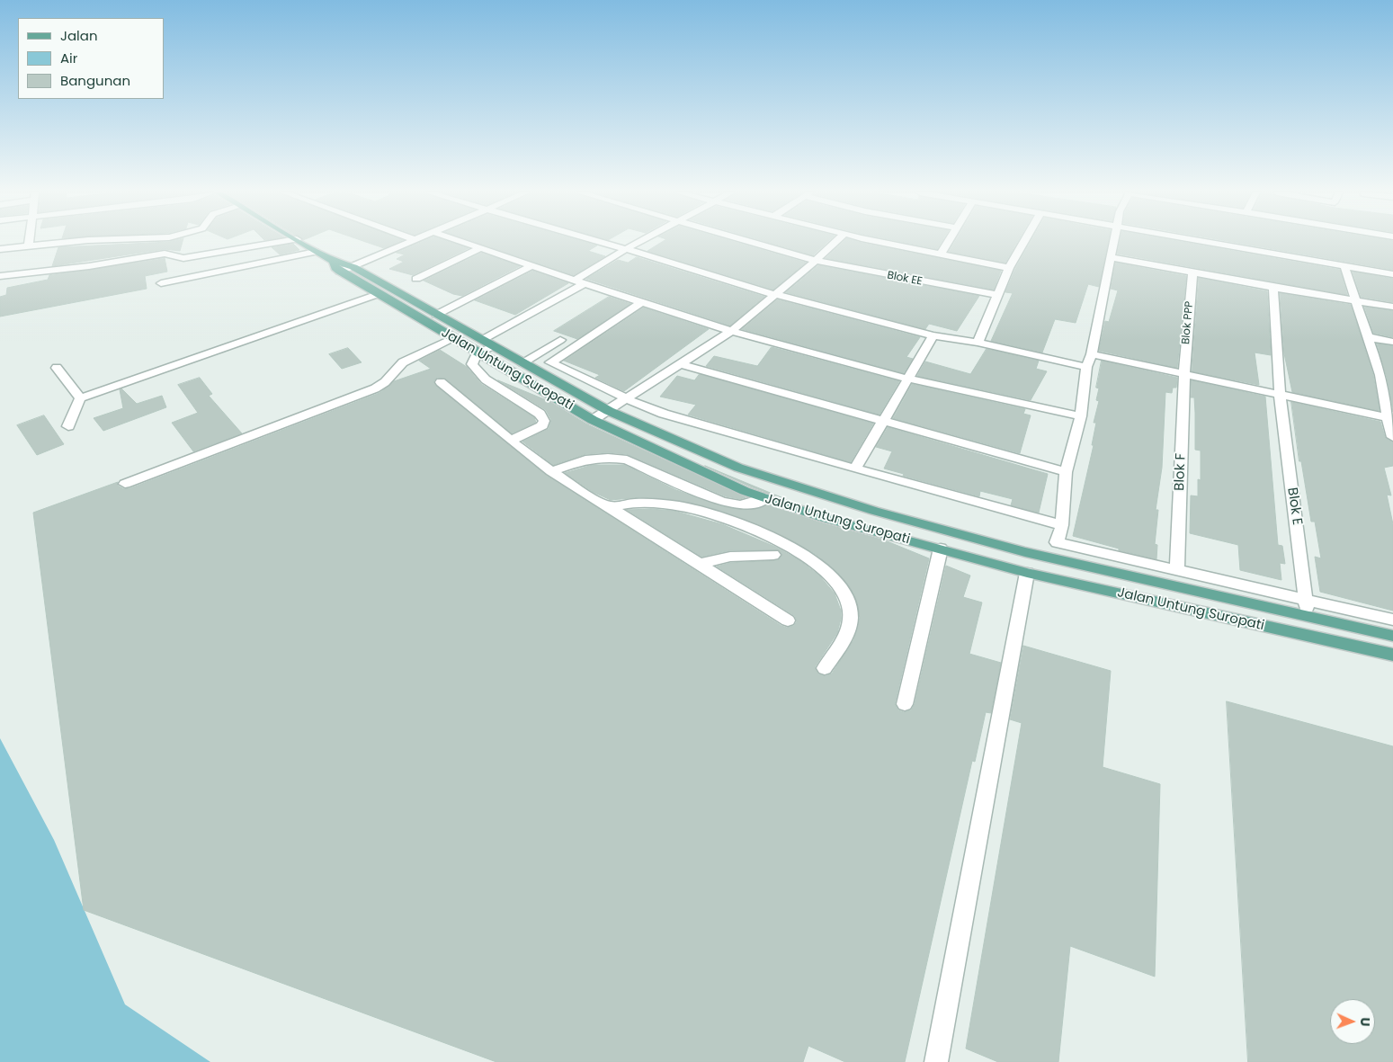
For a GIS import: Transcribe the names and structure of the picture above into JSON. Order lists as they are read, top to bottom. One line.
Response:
{"streets":{"main road":["Jalan Untung Suropati"],"street":["Blok EE","Blok PPP","Blok F","Blok E"]},"crossings":[["Blok PPP","Blok F"],["Jalan Untung Suropati","Blok E"]],"legend":["Jalan","Air","Bangunan"],"north":"right"}
